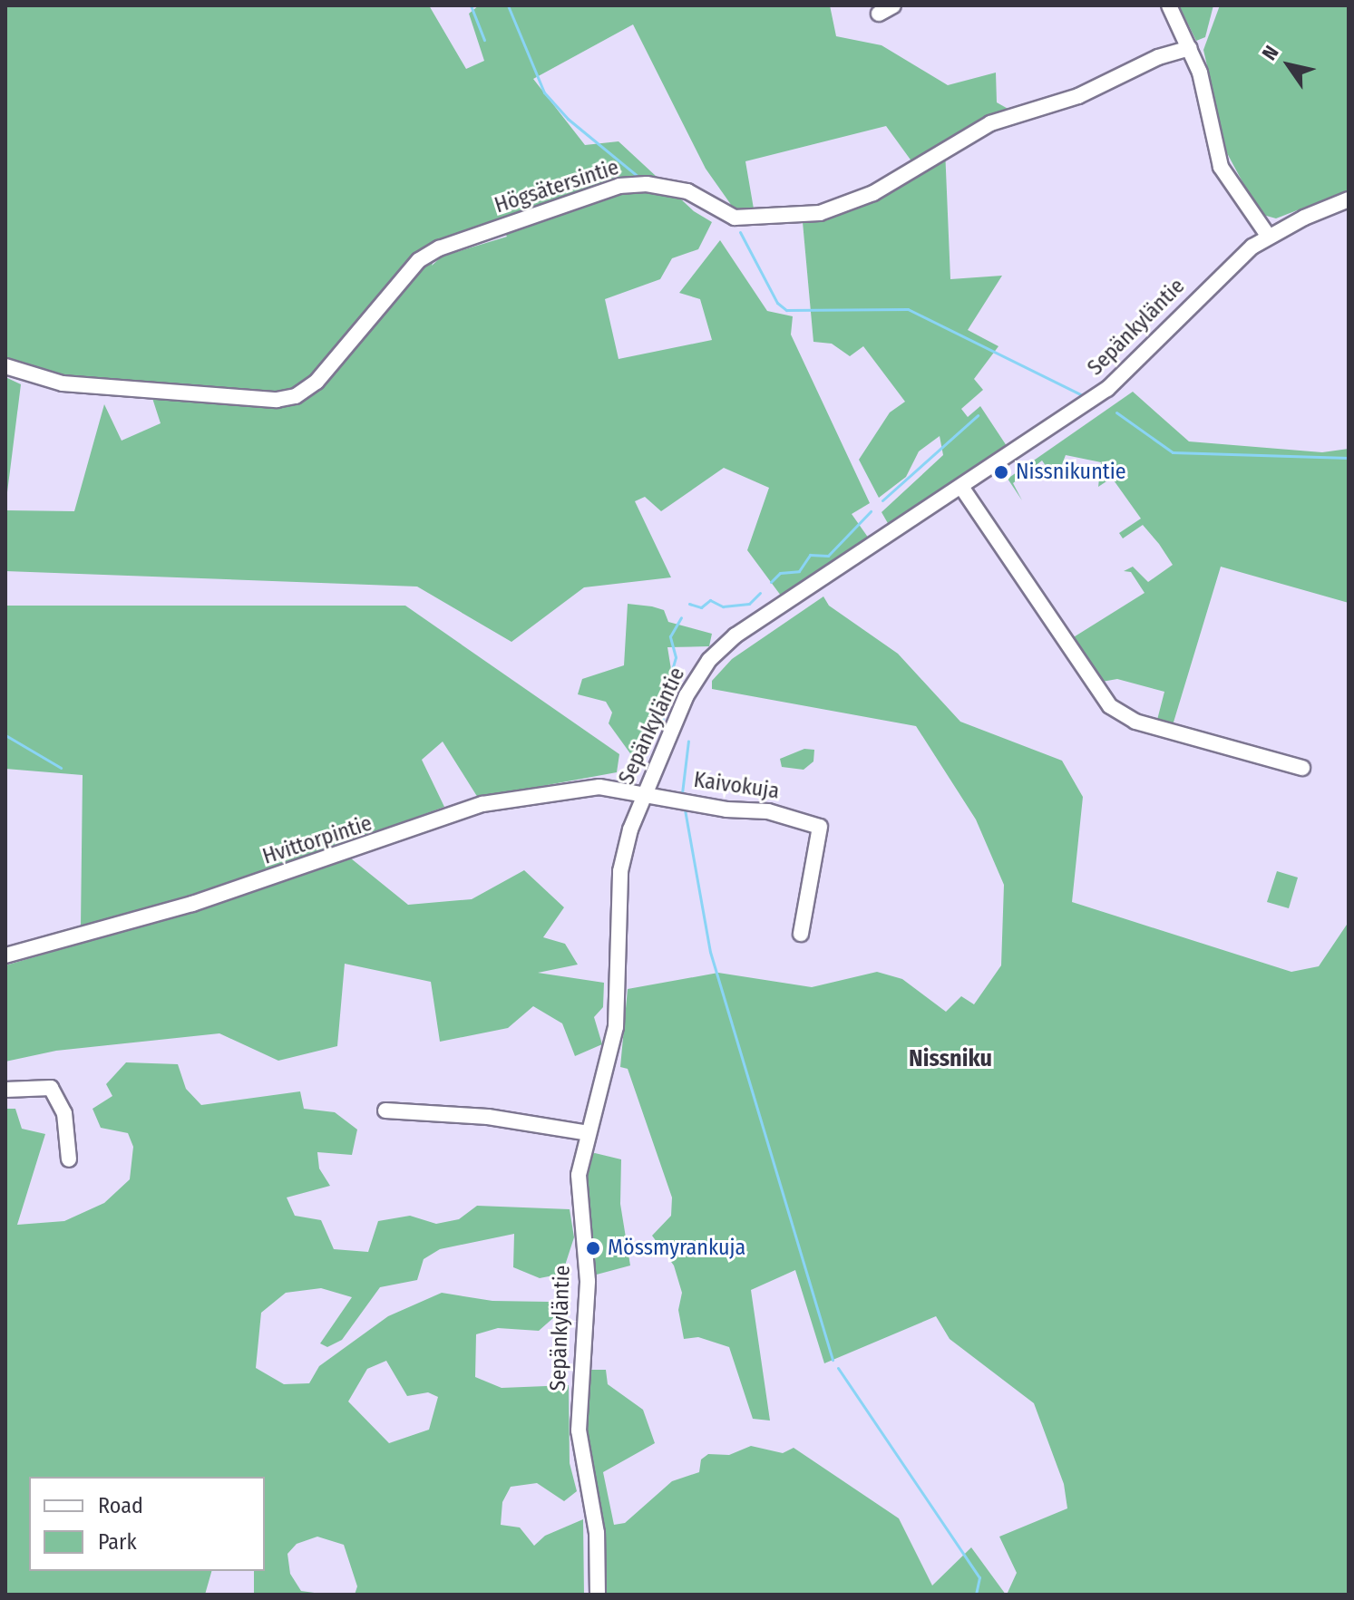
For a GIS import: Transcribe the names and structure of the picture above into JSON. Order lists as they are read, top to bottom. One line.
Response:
{"streets":{"street":["Högsätersintie","Sepänkyläntie","Kaivokuja","Hvittorpintie"]},"crossings":[["Sepänkyläntie","Kaivokuja"],["Sepänkyläntie","Hvittorpintie"],["Kaivokuja","Hvittorpintie"]],"districts":["Nissniku"],"places":["Nissnikuntie","Mössmyrankuja"],"legend":["Road","Park"],"north":"top left"}
